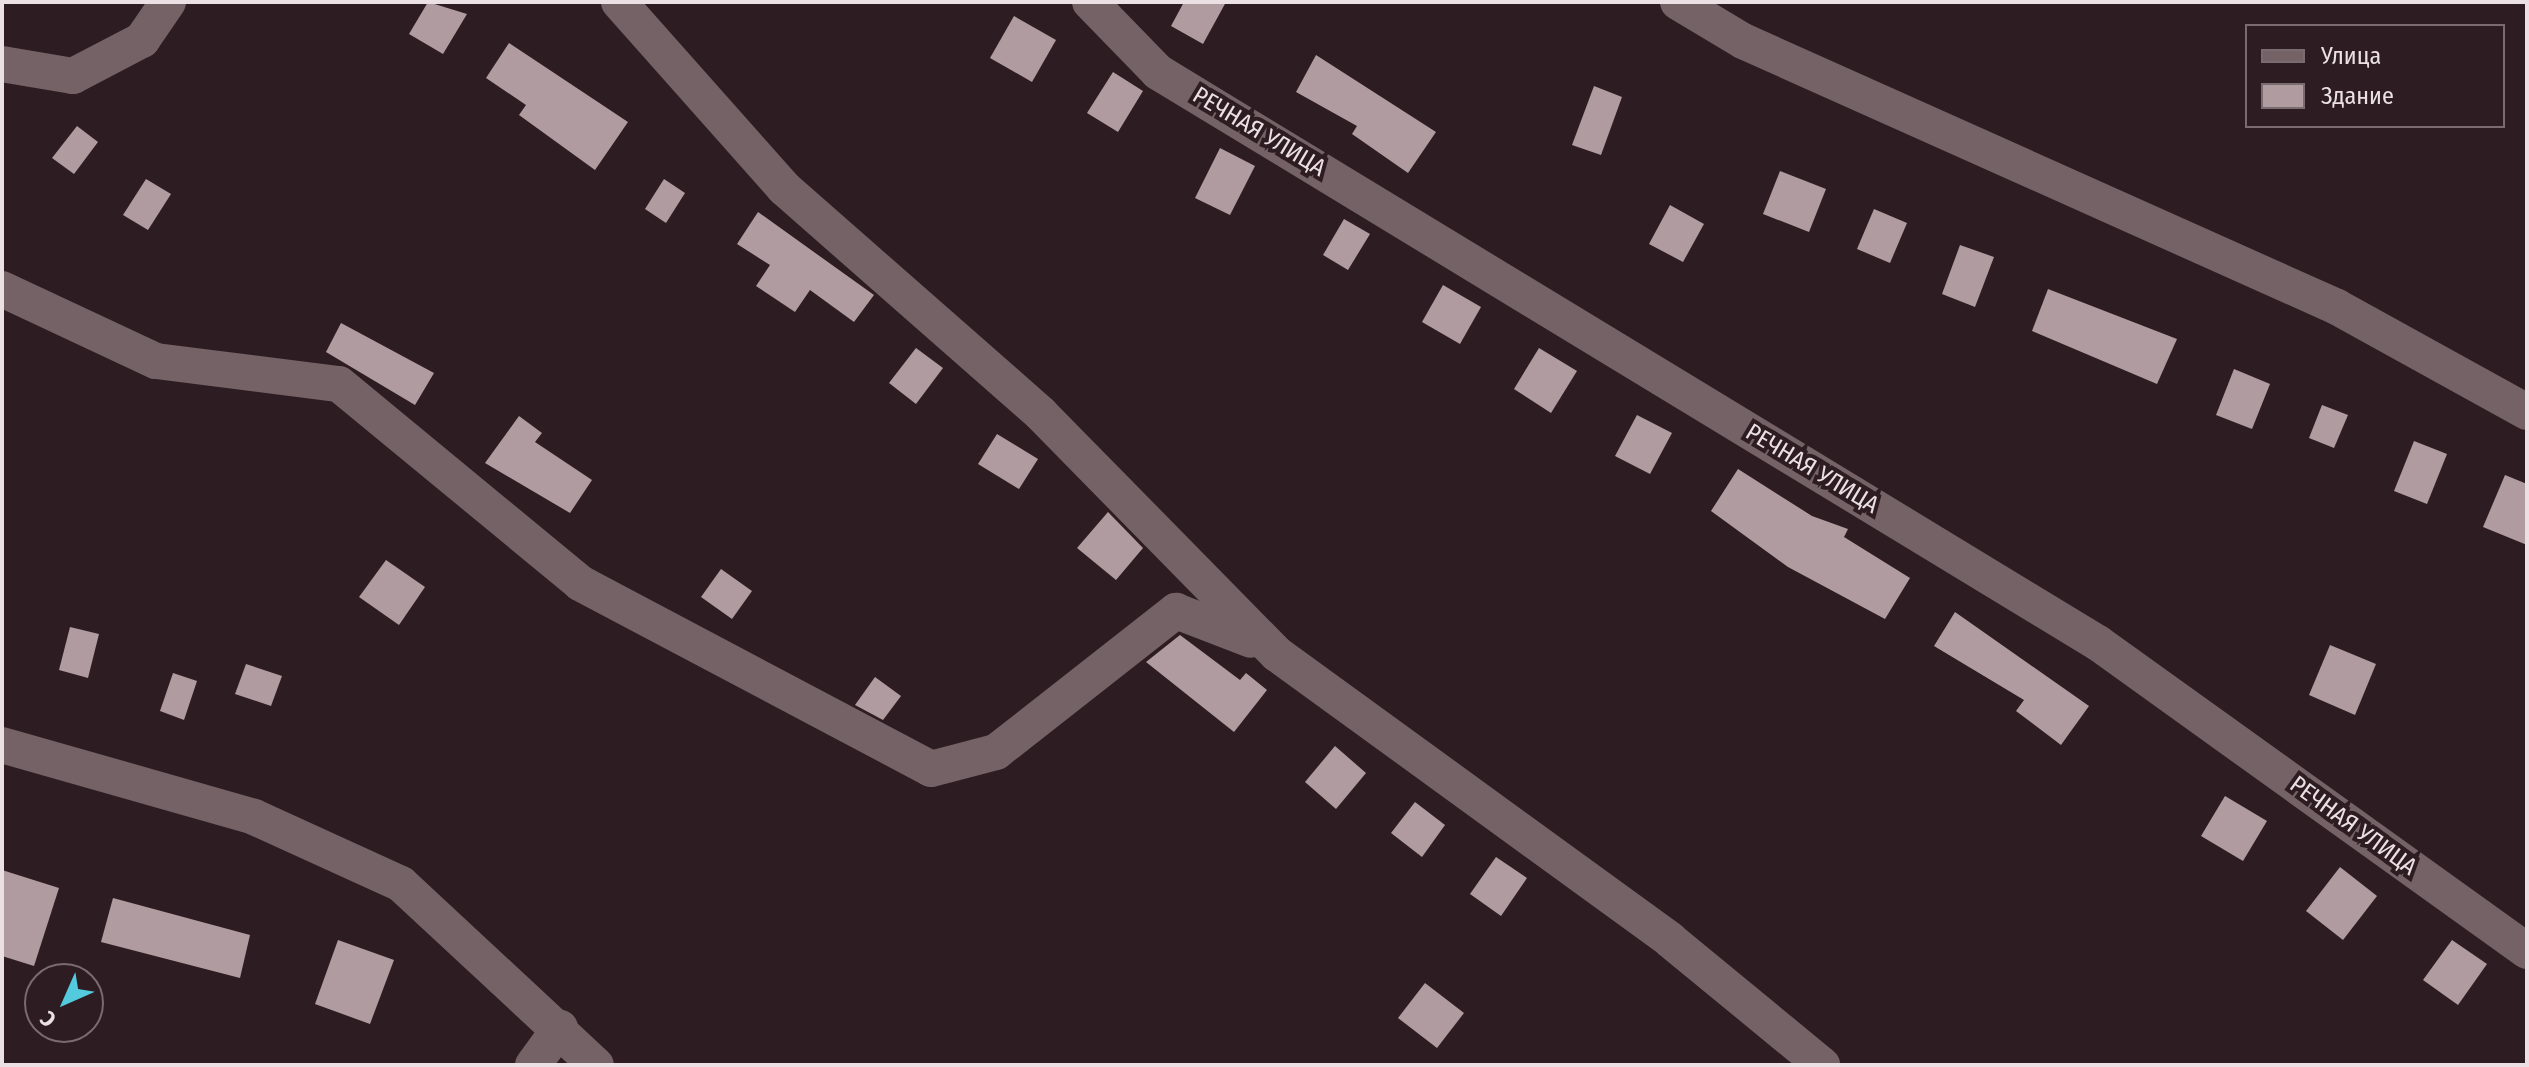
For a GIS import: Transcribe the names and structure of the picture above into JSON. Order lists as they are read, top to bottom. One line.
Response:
{"streets":{"street":["РЕЧНАЯ УЛИЦА"]},"legend":["Улица","Здание"],"north":"bottom left"}
